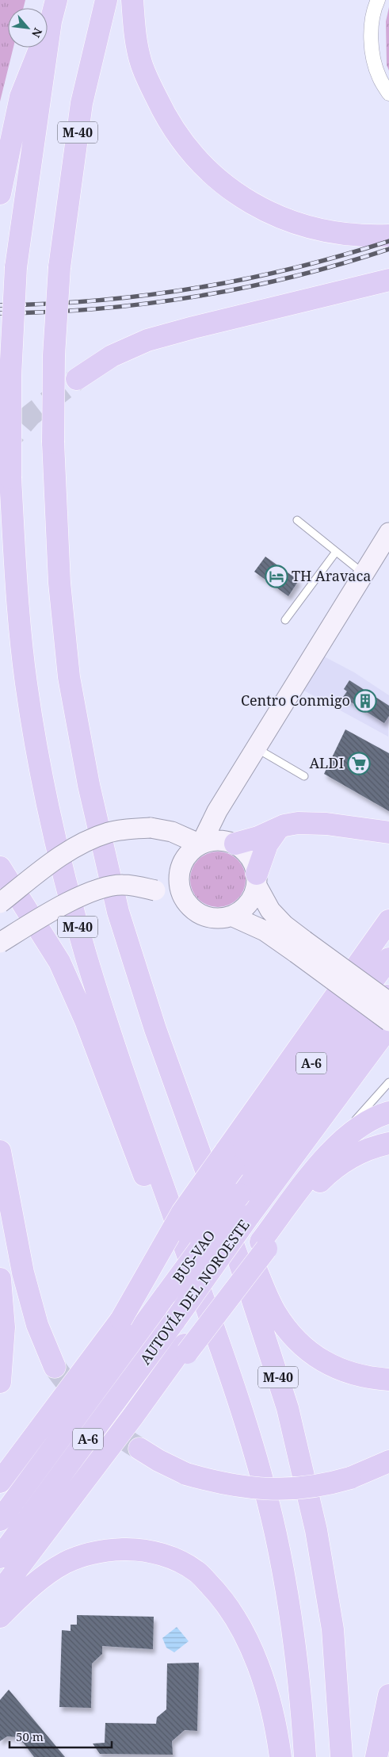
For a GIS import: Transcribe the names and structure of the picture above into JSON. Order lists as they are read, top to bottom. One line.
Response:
{"streets":{"highway":["M-40","A-6","BUS-VAO","AUTOVÍA DEL NOROESTE"]},"places":{"hotel":["TH Aravaca"],"building":["Centro Conmigo"],"supermarket":["ALDI"]},"scale_bar":"50 m","north":"bottom right"}
